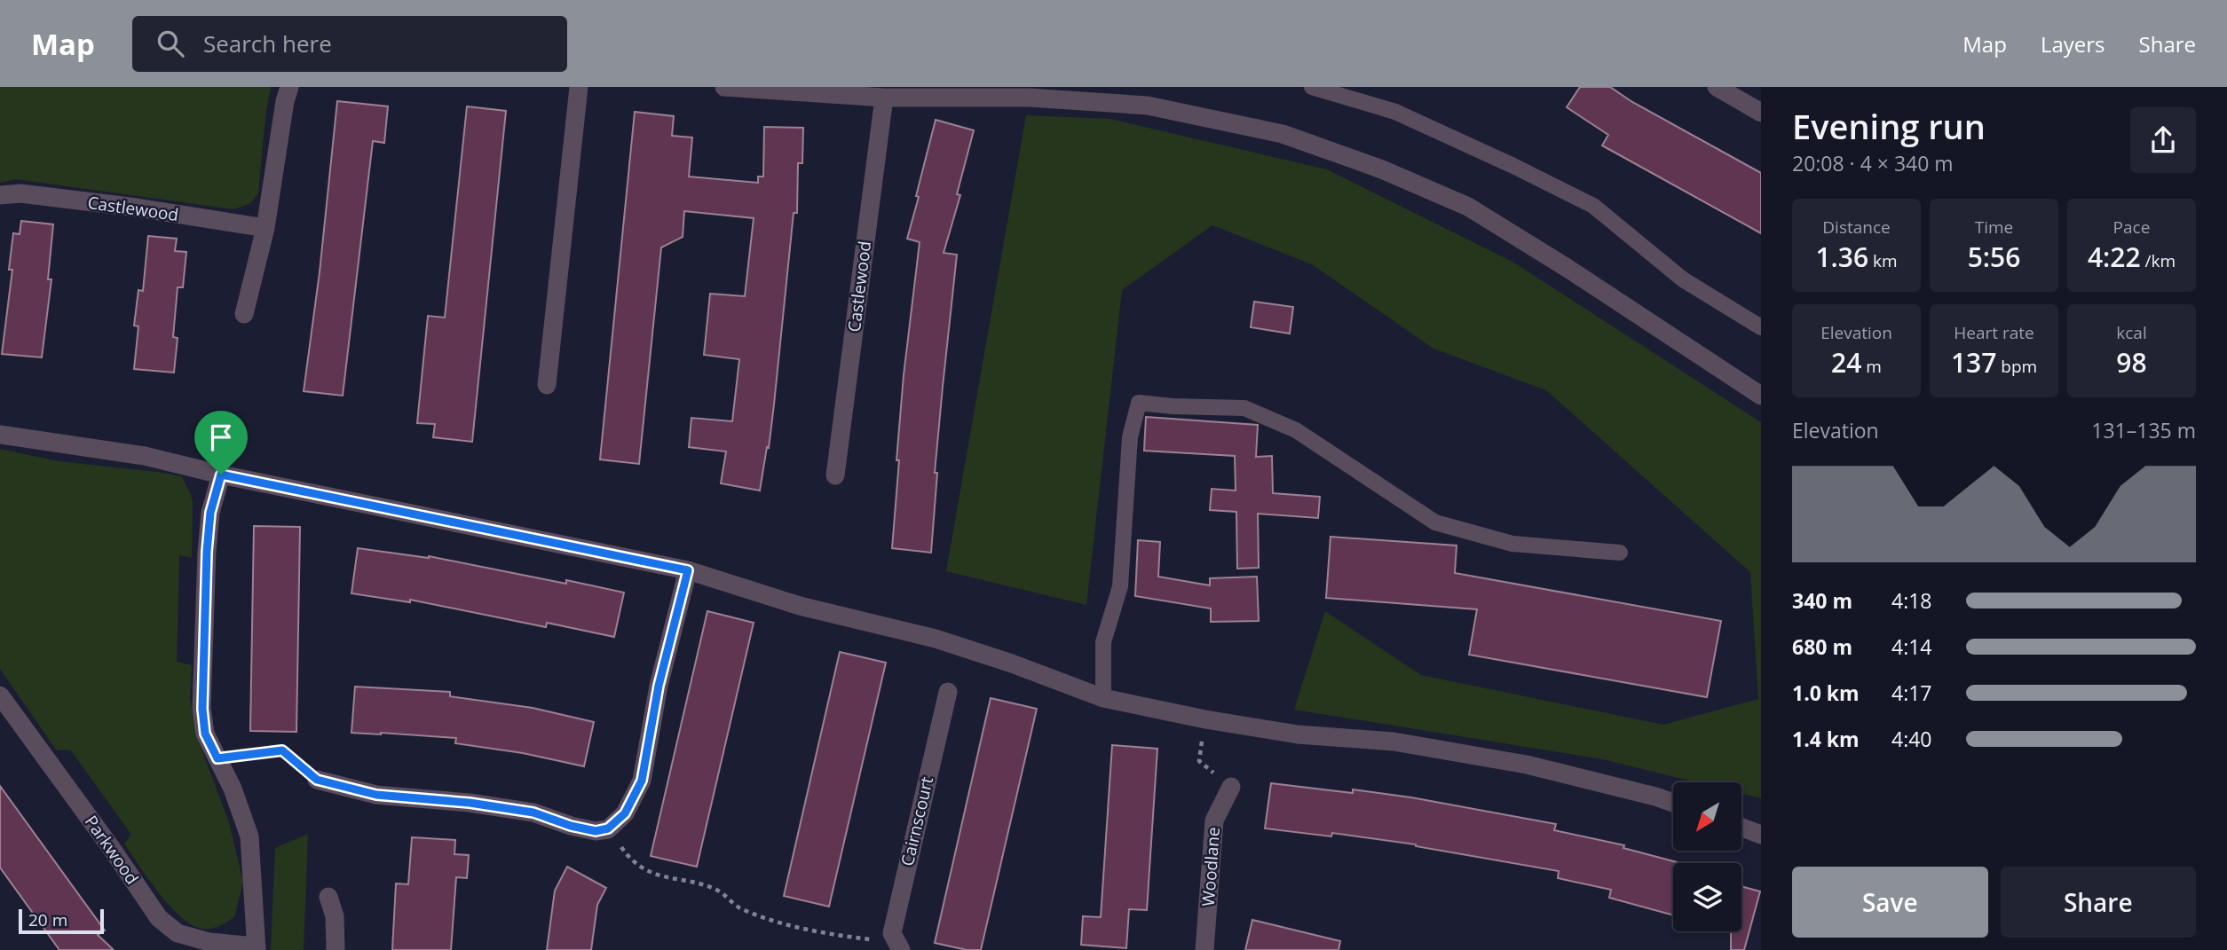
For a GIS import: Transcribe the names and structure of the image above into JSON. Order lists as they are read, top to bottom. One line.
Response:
{"streets":{"street":["Castlewood","Cairnscourt","Parkwood","Woodlane"]},"scale_bar":"20 m","north":"bottom left","page":{"header":"Map","search":"Search here","nav":["Map","Layers","Share"],"heading":["Evening run","20:08 · 4 × 340 m"],"stats":[["Distance","1.36 km"],["Time","5:56"],["Pace","4:22 /km"],["Elevation","24 m"],["Heart rate","137 bpm"],["kcal","98"]],"chart":["Elevation","131–135 m"],"list":[{"name":"340 m","note":"4:18"},{"name":"680 m","note":"4:14"},{"name":"1.0 km","note":"4:17"},{"name":"1.4 km","note":"4:40"}],"buttons":["Save","Share"],"scale":"20 m"}}
